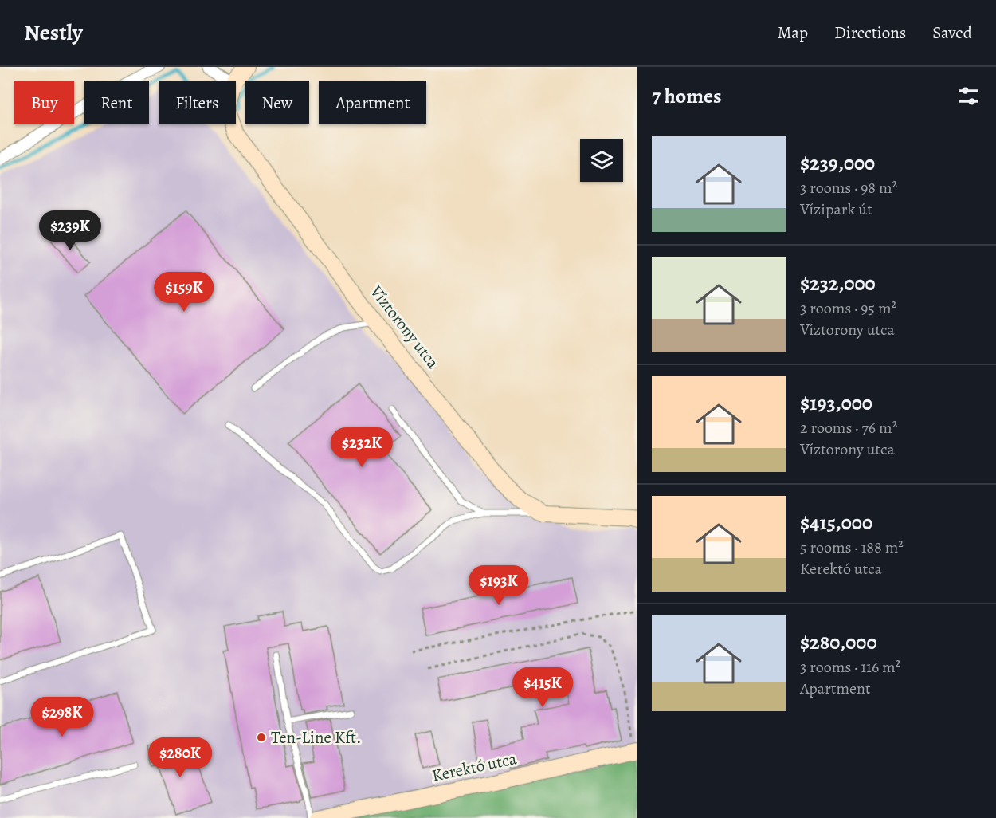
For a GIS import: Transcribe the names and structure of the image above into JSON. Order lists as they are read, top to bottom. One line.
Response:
{"streets":{"street":["Víztorony utca","Kerektó utca"]},"places":["Ten-Line Kft."],"page":{"header":"Nestly","nav":["Map","Directions","Saved"],"heading":"7 homes","chip":["Buy","Rent","Filters","New","Apartment"],"list":[{"name":"$239,000","note":"3 rooms · 98 m² · Vízipark út"},{"name":"$232,000","note":"3 rooms · 95 m² · Víztorony utca"},{"name":"$193,000","note":"2 rooms · 76 m² · Víztorony utca"},{"name":"$415,000","note":"5 rooms · 188 m² · Kerektó utca"},{"name":"$280,000","note":"3 rooms · 116 m² · Apartment"}],"price":["$239K","$159K","$232K","$193K","$415K","$298K","$280K"]}}
